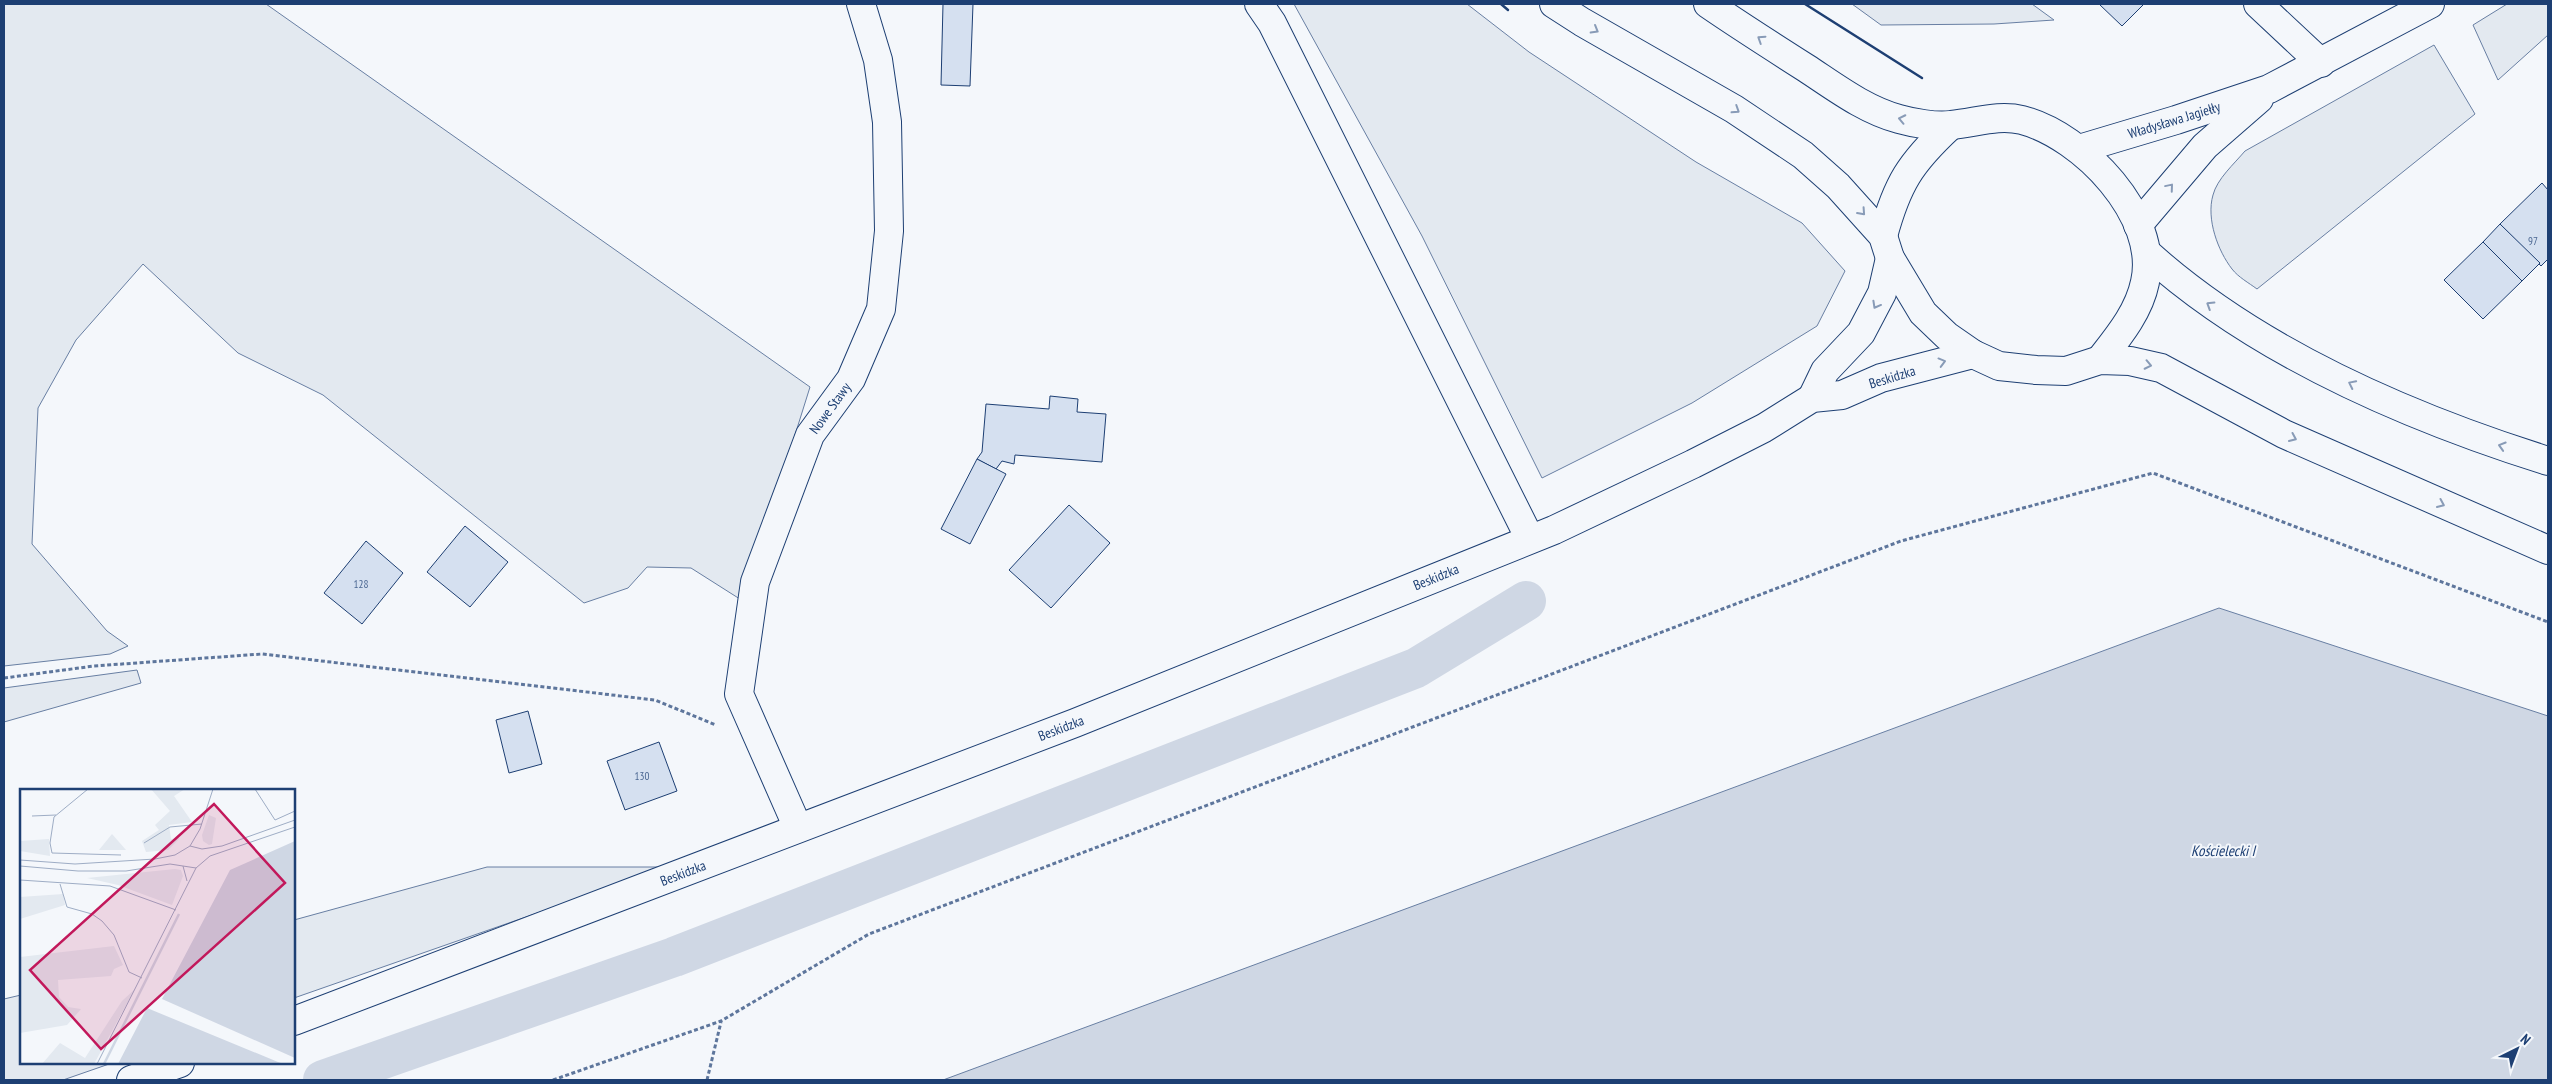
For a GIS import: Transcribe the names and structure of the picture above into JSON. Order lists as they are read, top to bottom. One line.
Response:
{"streets":{"main road":["Władysława Jagiełły","Beskidzka","Nowe Stawy"]},"crossings":[["Beskidzka","Nowe Stawy"]],"water":["Kościelecki I"],"house_numbers":["97","128","130"],"north":"top right"}
